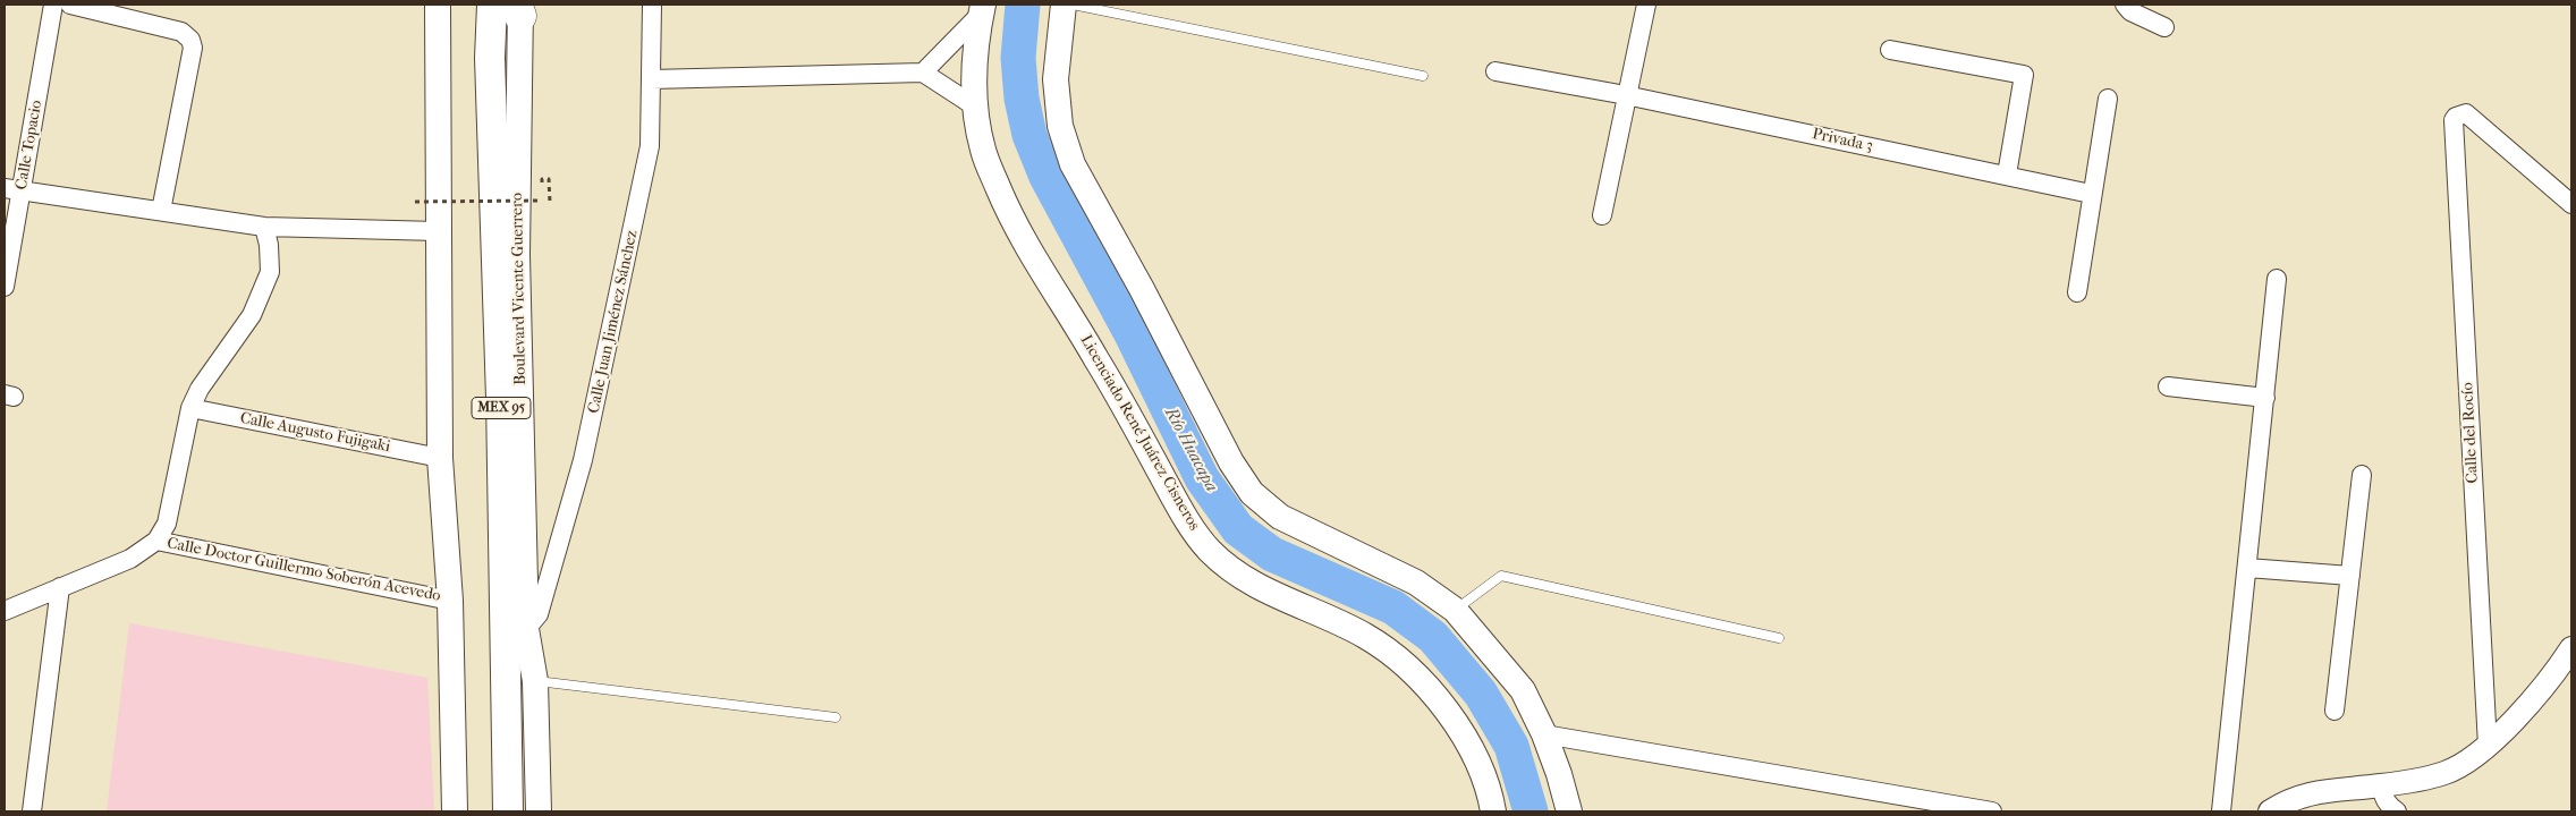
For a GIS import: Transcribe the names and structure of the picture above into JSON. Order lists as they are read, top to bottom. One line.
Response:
{"streets":{"highway":["Boulevard Vicente Guerrero","MEX 95"],"main road":["Licenciado René Juárez Cisneros"],"street":["Privada 3","Calle Topacio","Calle Juan Jiménez Sánchez","Calle Augusto Fujigaki","Calle del Rocío","Calle Doctor Guillermo Soberón Acevedo"]},"crossings":[["Boulevard Vicente Guerrero","Calle Juan Jiménez Sánchez"]],"water":["Río Huacapa"]}
